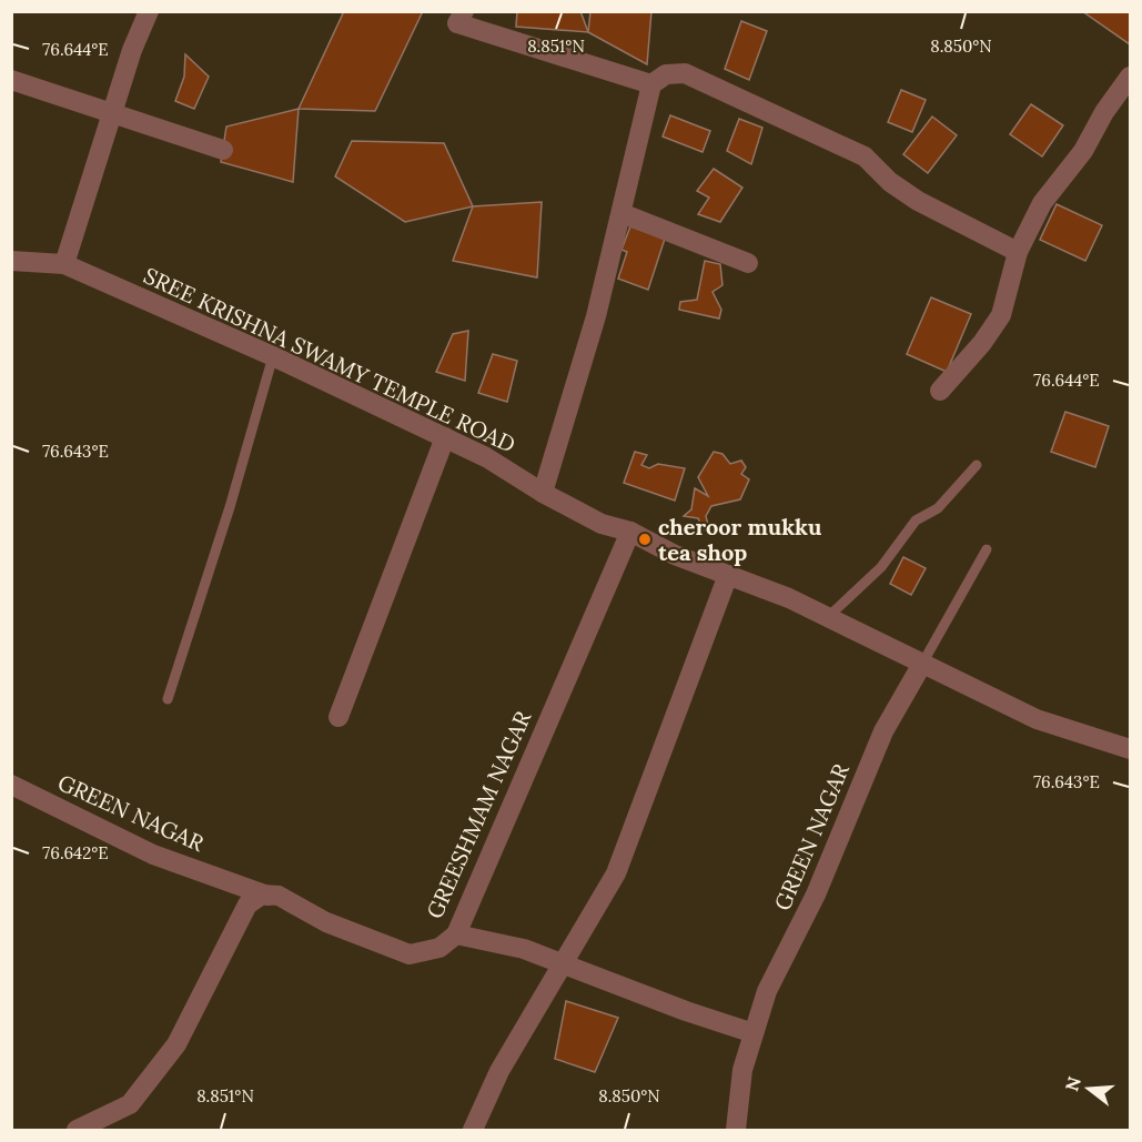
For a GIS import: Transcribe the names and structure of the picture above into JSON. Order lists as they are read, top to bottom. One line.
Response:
{"streets":{"street":["SREE KRISHNA SWAMY TEMPLE ROAD","GREEN NAGAR","GREESHMAM NAGAR"]},"crossings":[["SREE KRISHNA SWAMY TEMPLE ROAD","GREEN NAGAR"],["SREE KRISHNA SWAMY TEMPLE ROAD","GREESHMAM NAGAR"],["GREEN NAGAR","GREESHMAM NAGAR"]],"places":["cheroor mukku tea shop"],"north":"left","coordinates":["8.851°N","8.850°N","76.644°E","76.643°E","76.642°E"]}
